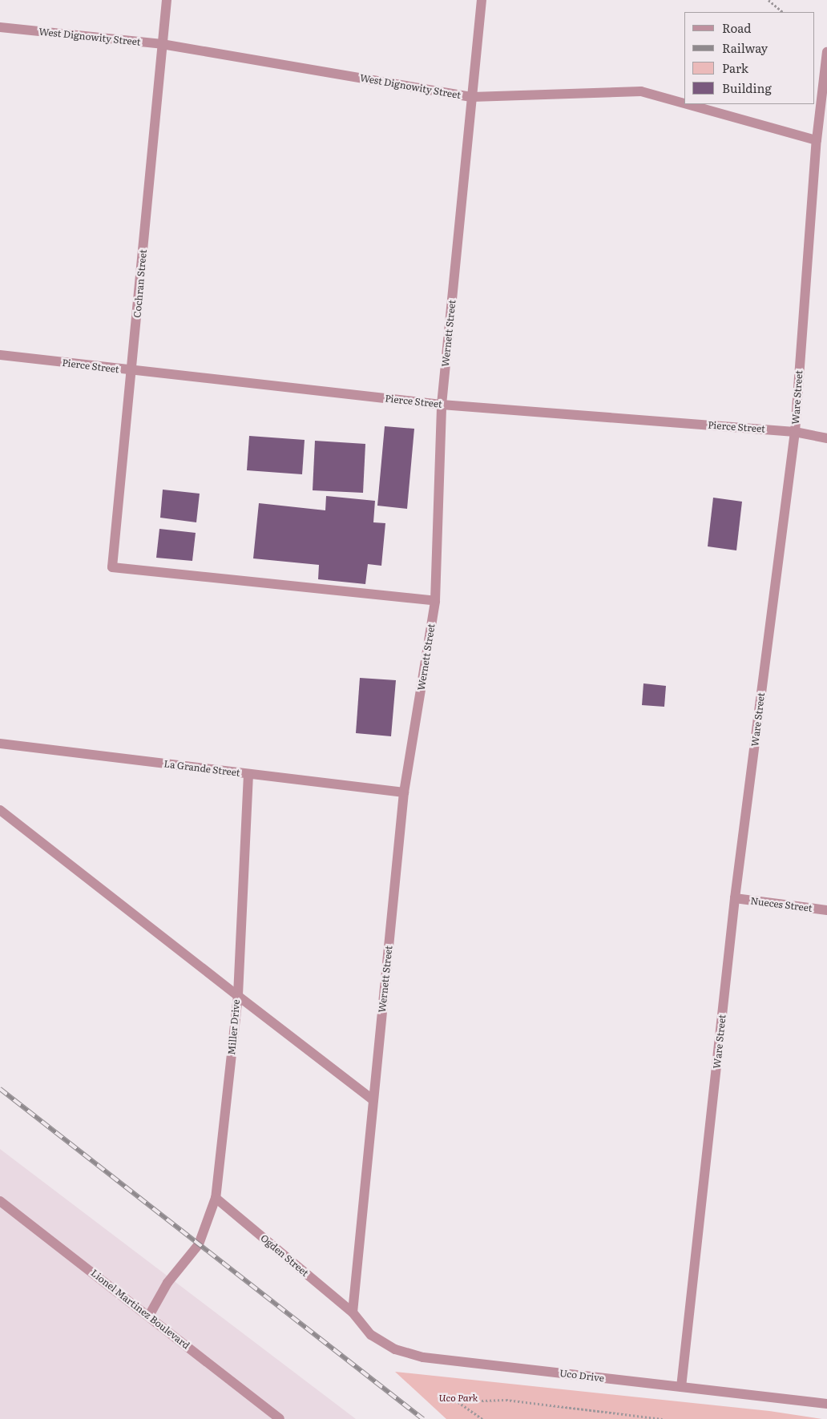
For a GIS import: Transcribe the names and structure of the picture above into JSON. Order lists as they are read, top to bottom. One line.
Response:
{"streets":{"street":["West Dignowity Street","Cochran Street","Wernett Street","Pierce Street","Ware Street","La Grande Street","Nueces Street","Miller Drive","Ogden Street","Lionel Martinez Boulevard","Uco Drive"]},"crossings":[["West Dignowity Street","Cochran Street"],["West Dignowity Street","Wernett Street"],["West Dignowity Street","Ware Street"],["Cochran Street","Wernett Street"],["Cochran Street","Pierce Street"],["Wernett Street","Pierce Street"],["Wernett Street","La Grande Street"],["Wernett Street","Ogden Street"],["Wernett Street","Uco Drive"],["Pierce Street","Ware Street"],["Ware Street","Nueces Street"],["Ware Street","Uco Drive"],["Miller Drive","Ogden Street"],["Miller Drive","Lionel Martinez Boulevard"],["Ogden Street","Uco Drive"]],"parks":["Uco Park"],"legend":["Road","Railway","Park","Building"]}
